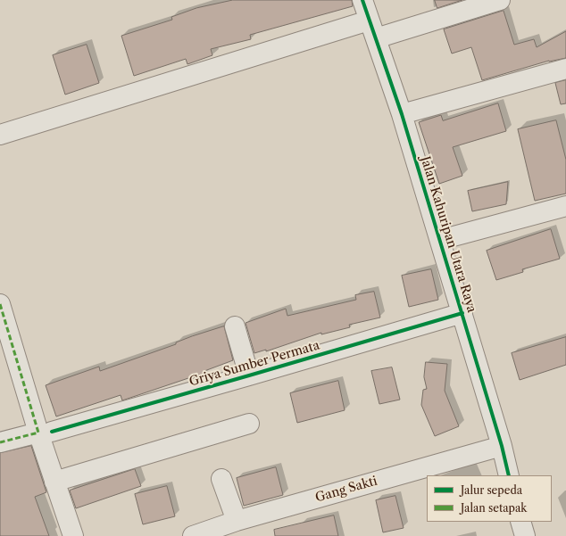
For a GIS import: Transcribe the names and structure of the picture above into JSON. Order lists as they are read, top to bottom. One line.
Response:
{"streets":{"street":["Jalan Kahuripan Utara Raya","Griya Sumber Permata","Gang Sakti"]},"crossings":[["Jalan Kahuripan Utara Raya","Griya Sumber Permata"],["Jalan Kahuripan Utara Raya","Gang Sakti"]],"legend":["Jalur sepeda","Jalan setapak"]}
